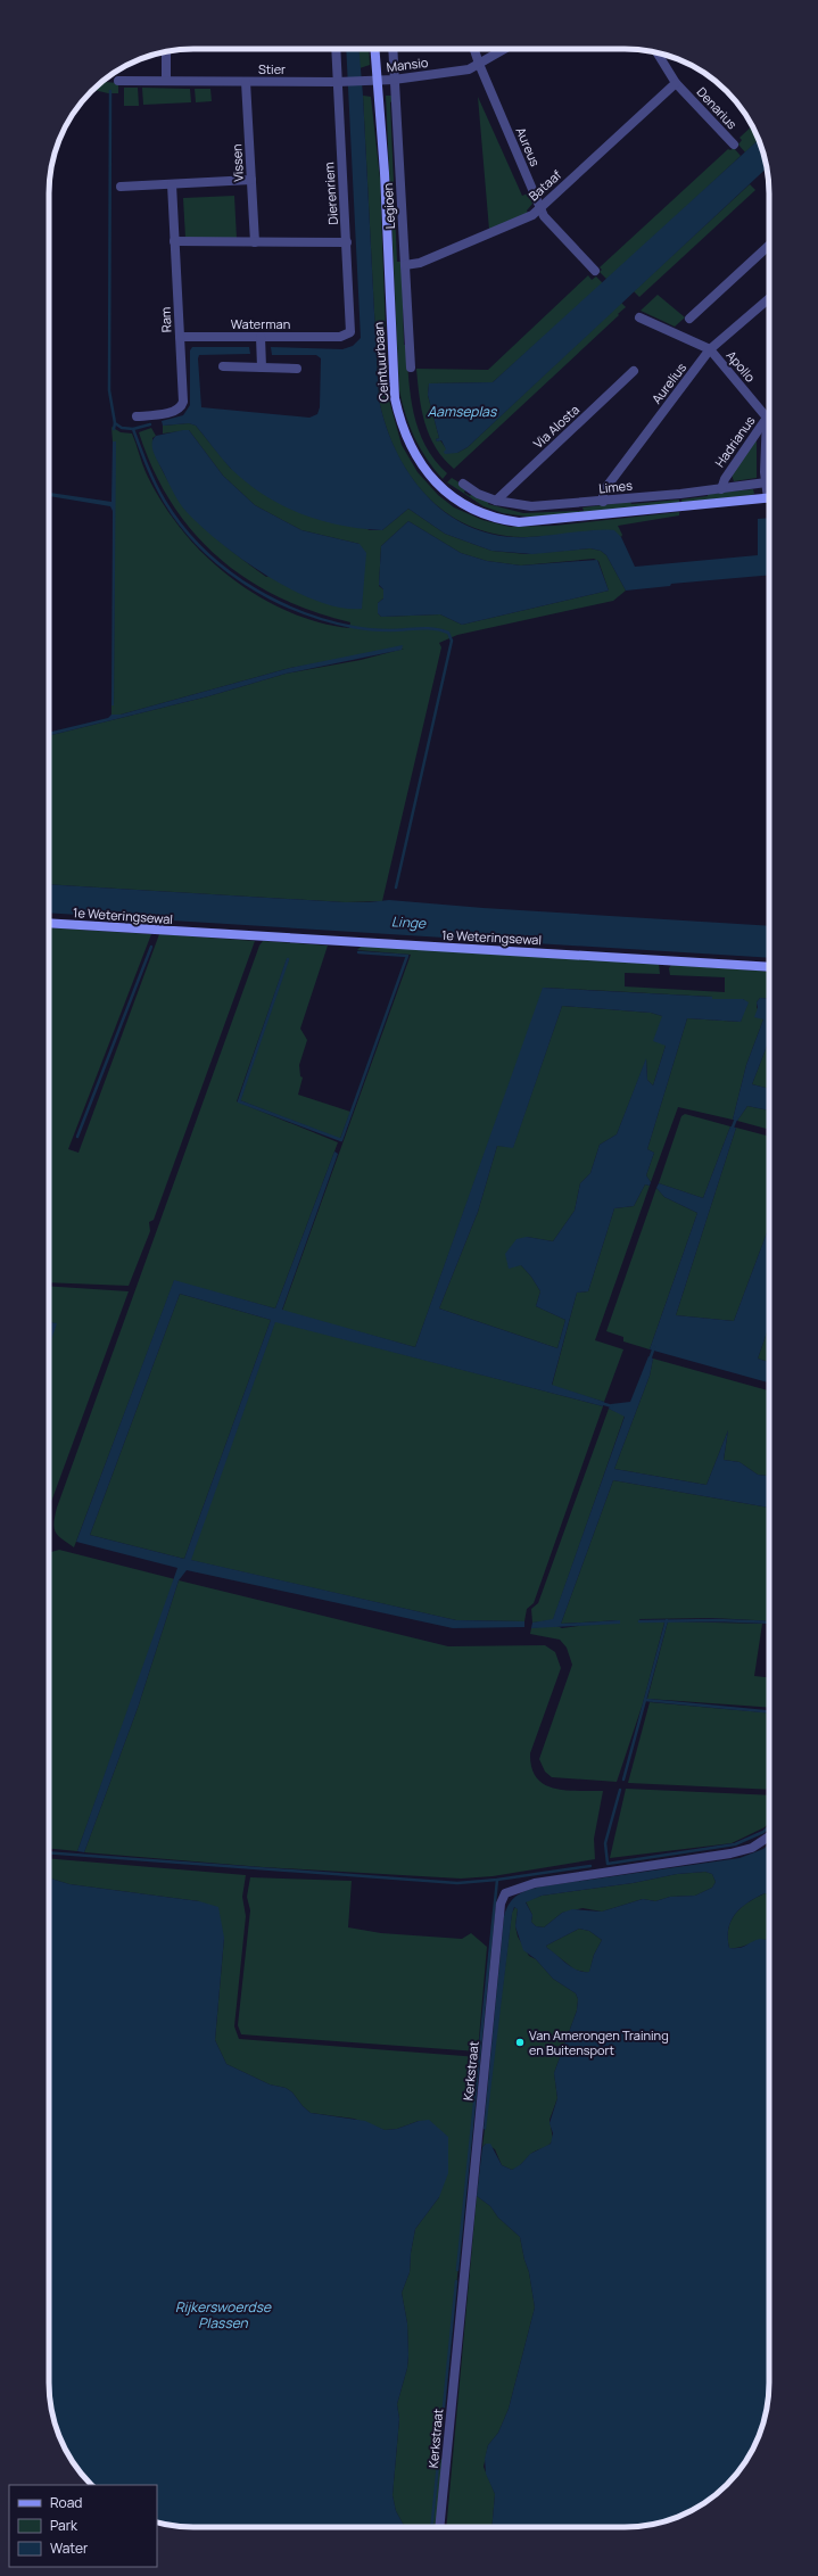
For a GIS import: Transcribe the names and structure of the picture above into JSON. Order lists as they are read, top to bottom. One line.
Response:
{"streets":{"street":["Mansio","Stier","Denarius","Aureus","Vissen","Bataaf","Dierenriem","Legioen","Ram","Waterman","Ceintuurbaan","Apollo","Aurelius","Via Alosta","Hadrianus","Limes","1e Weteringsewal","Kerkstraat"]},"crossings":[["Mansio","Stier"],["Mansio","Aureus"],["Mansio","Legioen"],["Mansio","Ceintuurbaan"],["Stier","Vissen"],["Stier","Dierenriem"],["Stier","Ceintuurbaan"],["Denarius","Bataaf"],["Aureus","Bataaf"],["Bataaf","Legioen"],["Dierenriem","Waterman"],["Ram","Waterman"],["Apollo","Aurelius"],["Apollo","Hadrianus"],["Aurelius","Limes"],["Via Alosta","Limes"],["Hadrianus","Limes"]],"water":["Aamseplas","Linge","Rijkerswoerdse Plassen"],"places":["Van Amerongen Training en Buitensport"],"legend":["Road","Park","Water"]}
